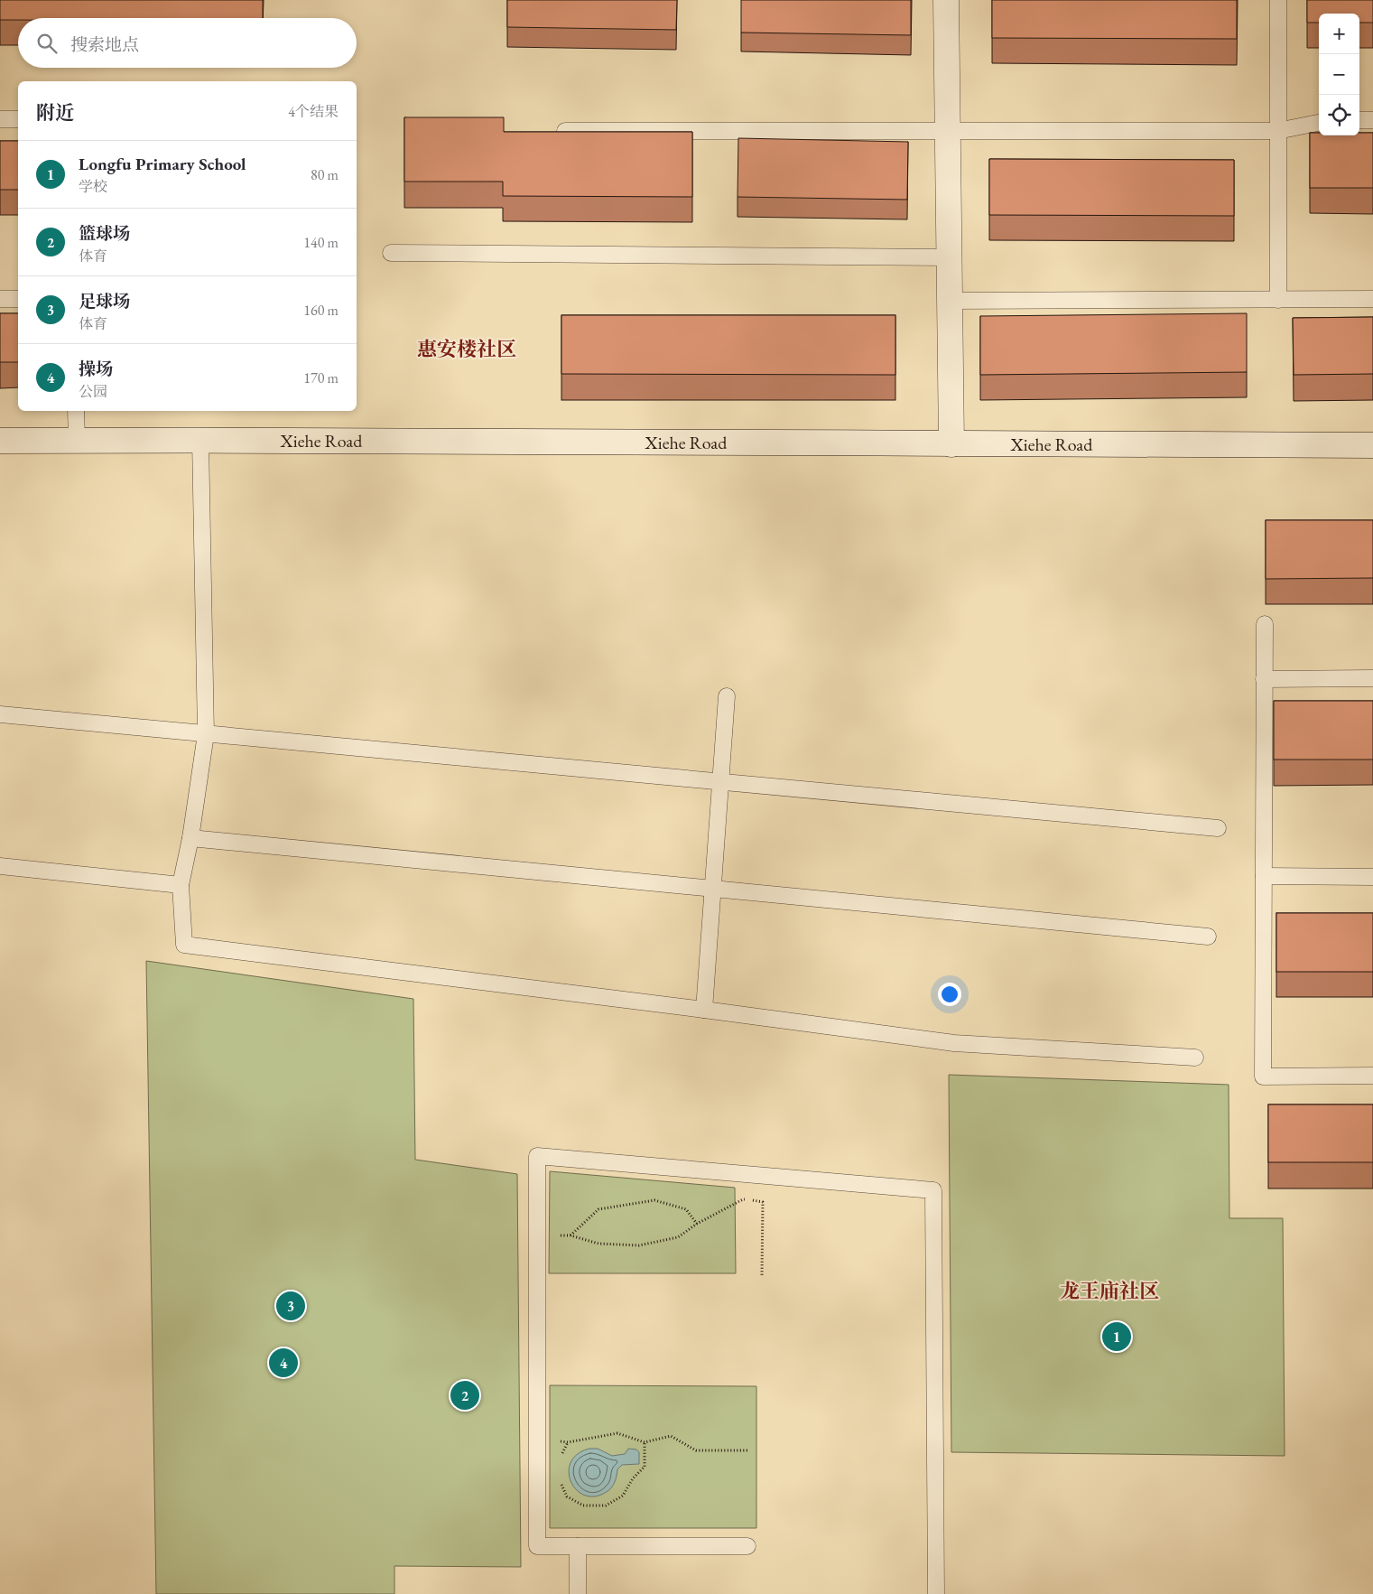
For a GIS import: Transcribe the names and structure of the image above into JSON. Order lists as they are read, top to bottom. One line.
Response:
{"streets":{"street":["Xiehe Road"]},"districts":["惠安楼社区","龙王庙社区"],"page":{"map_buttons":["+","−"],"search":"搜索地点","heading":["附近","4个结果"],"list":[{"mark":"1","name":"Longfu Primary School","note":"学校","value":"80 m"},{"mark":"2","name":"篮球场","note":"体育","value":"140 m"},{"mark":"3","name":"足球场","note":"体育","value":"160 m"},{"mark":"4","name":"操场","note":"公园","value":"170 m"}],"pins":["3","1","4","2"]}}
